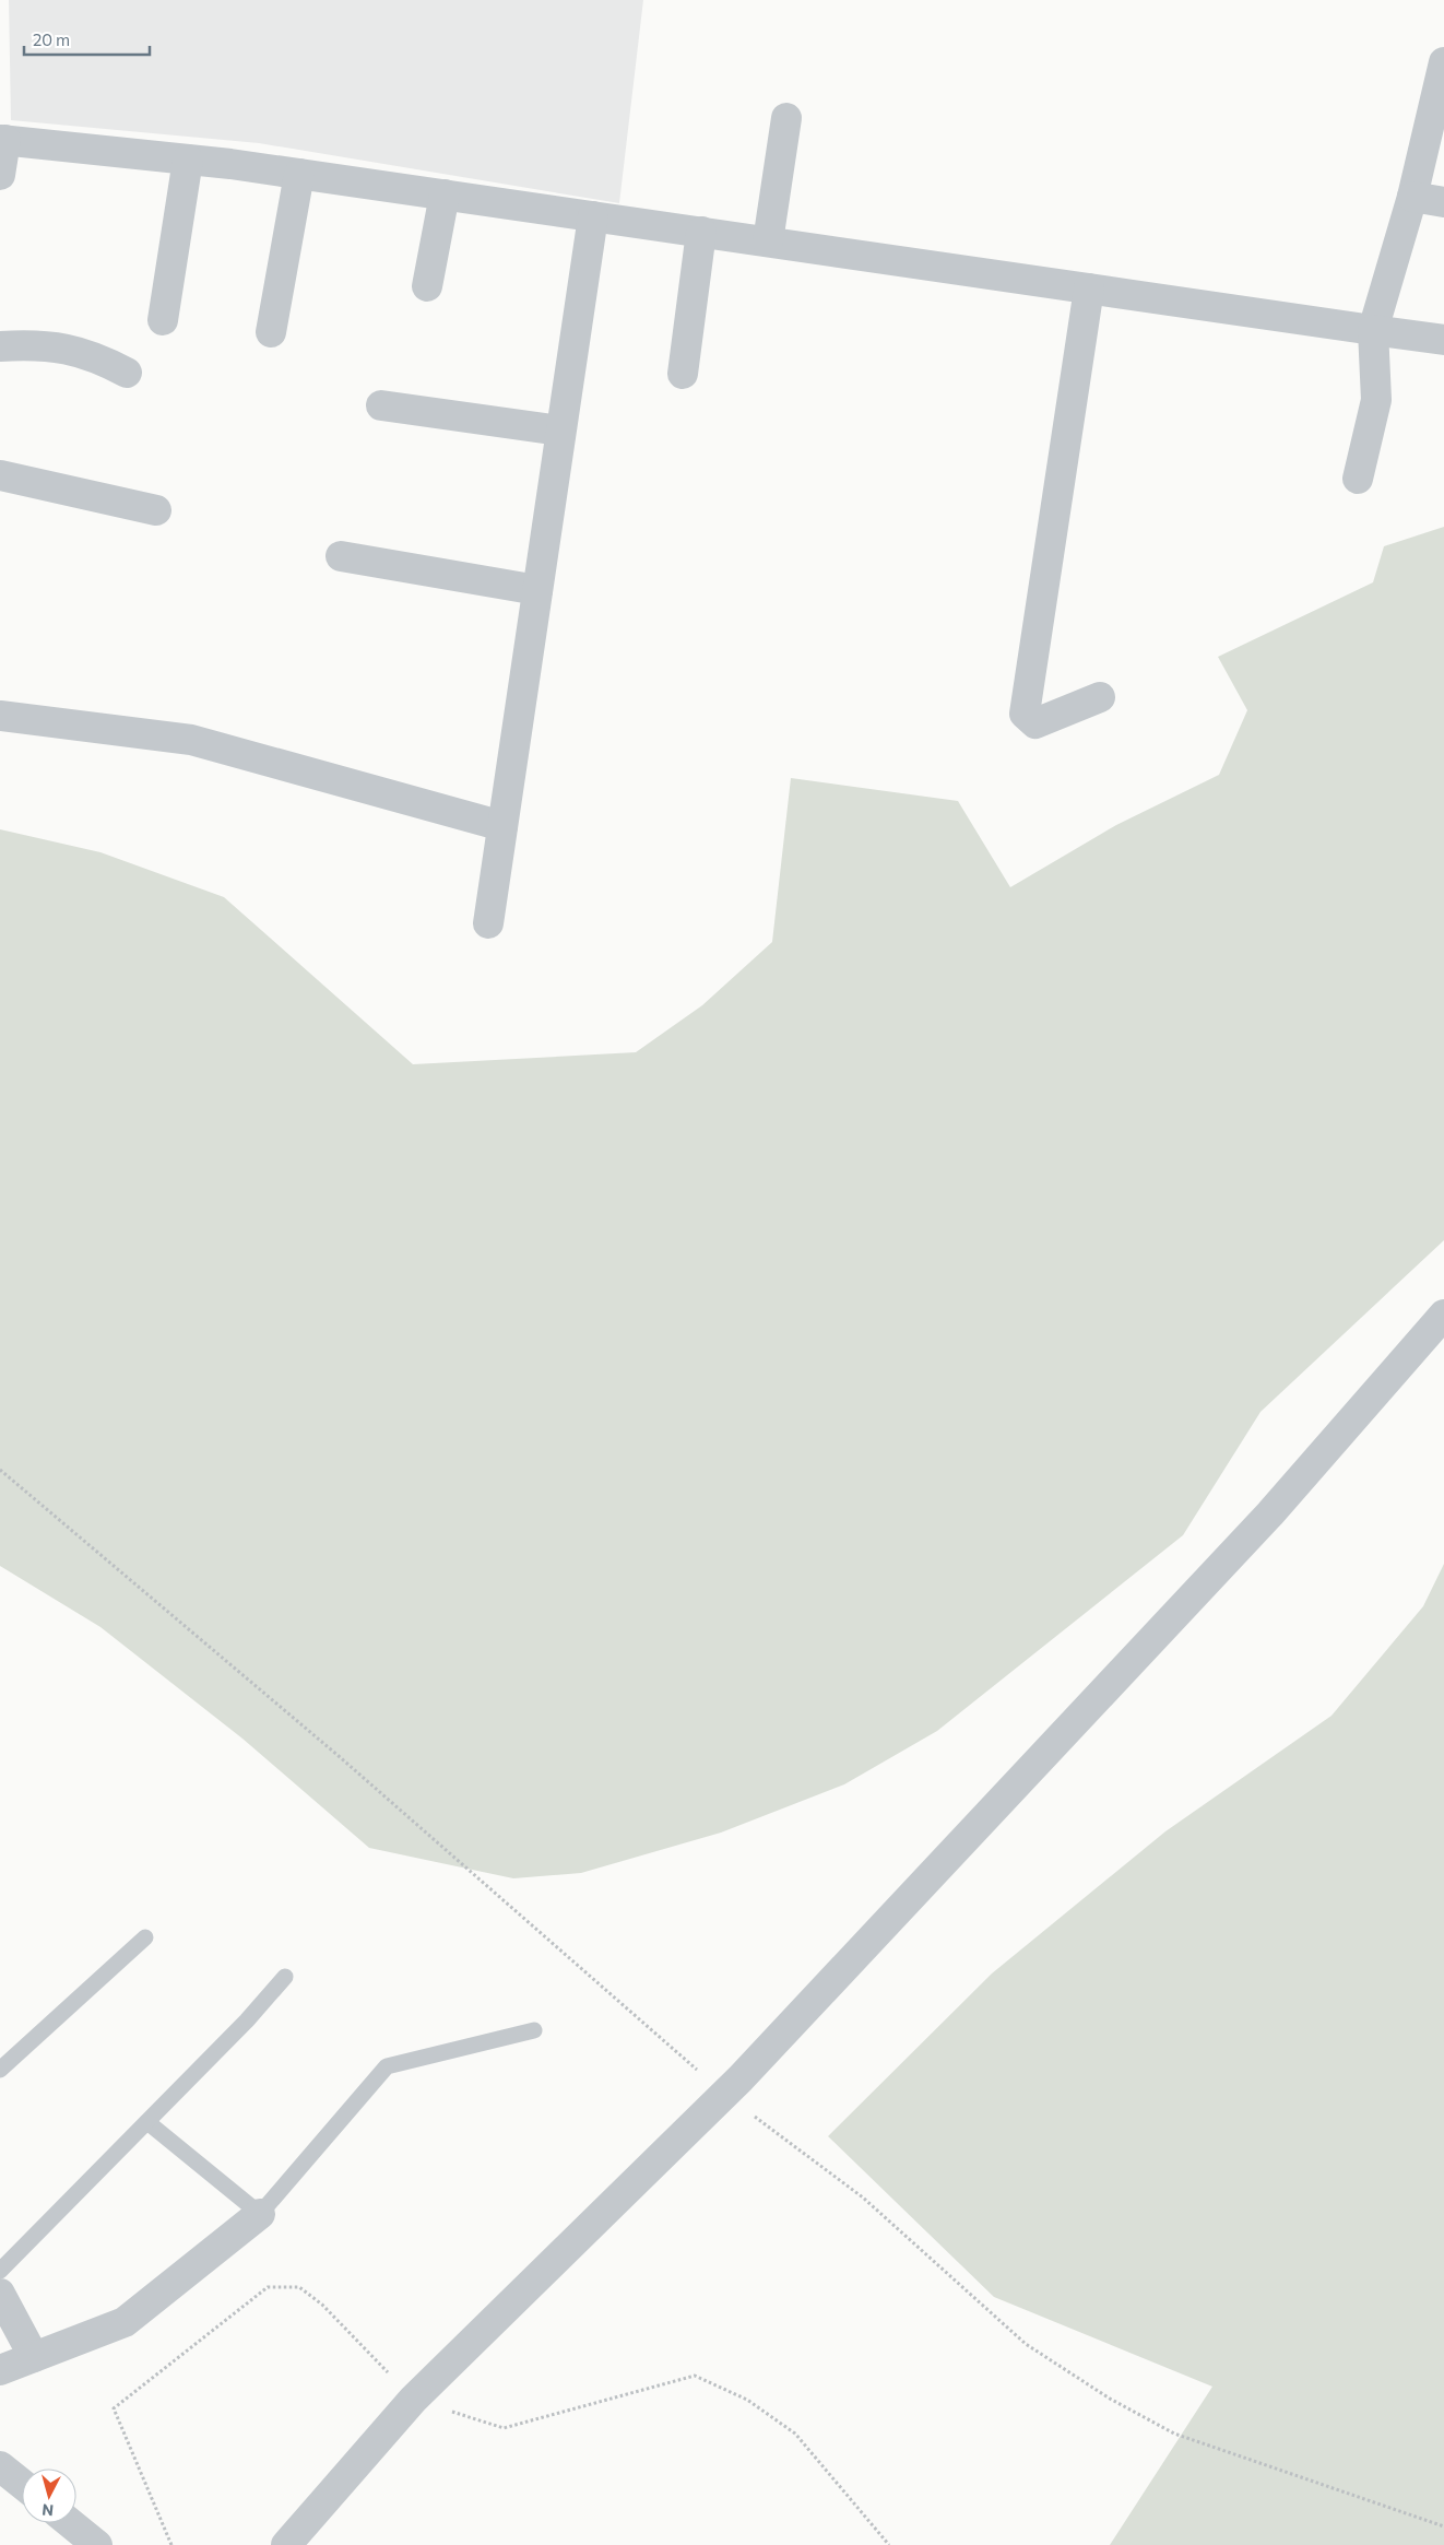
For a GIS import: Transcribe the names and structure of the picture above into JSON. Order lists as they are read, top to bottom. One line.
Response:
{"scale_bar":"20 m","north":"bottom"}
